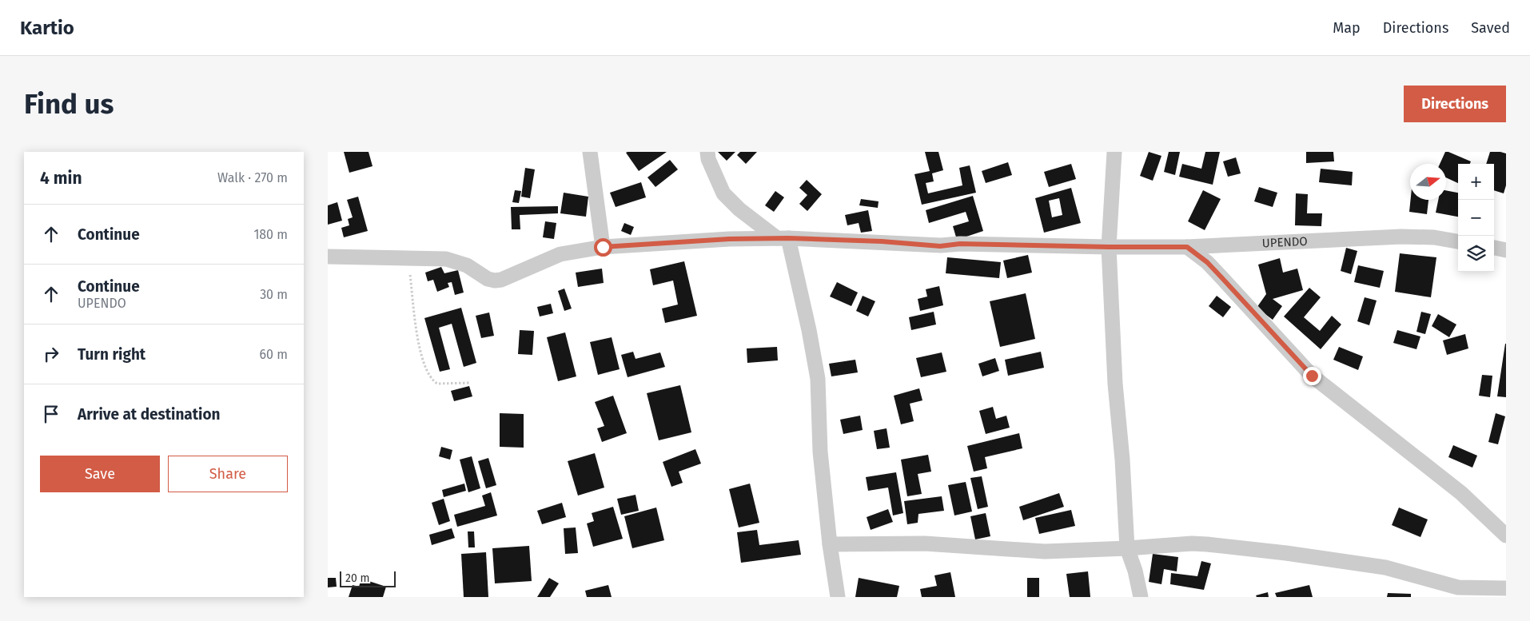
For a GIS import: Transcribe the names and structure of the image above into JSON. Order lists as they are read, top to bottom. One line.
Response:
{"streets":{"street":["UPENDO"]},"scale_bar":"20 m","north":"right","page":{"header":"Kartio","nav":["Map","Directions","Saved"],"buttons":["Directions",["Save","Share"]],"title":"Find us","heading":["4 min","Walk · 270 m"],"map_buttons":["+","−"],"list":[["Continue","180 m"],["Continue","UPENDO","30 m"],["Turn right","60 m"],"Arrive at destination"],"scale":"20 m"}}
